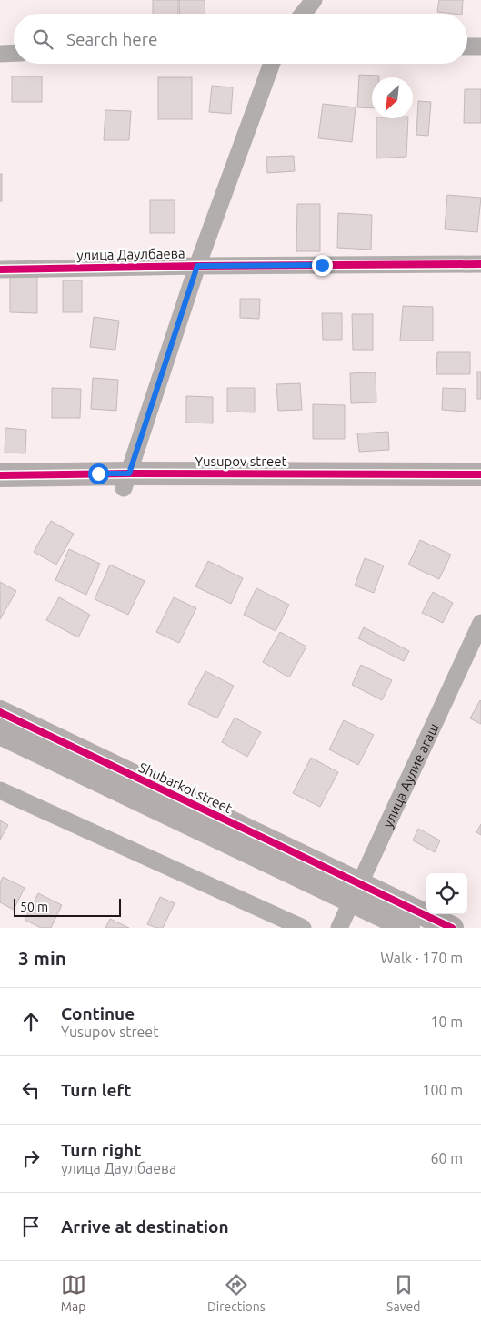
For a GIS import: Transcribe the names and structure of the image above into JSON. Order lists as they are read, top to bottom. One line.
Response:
{"streets":{"street":["улица Даулбаева","Yusupov street","улица Аулие агаш","Shubarkol street"]},"crossings":[["улица Аулие агаш","Shubarkol street"]],"scale_bar":"50 m","north":"bottom left","page":{"search":"Search here","scale":"50 m","heading":["3 min","Walk · 170 m"],"list":[["Continue","Yusupov street","10 m"],["Turn left","100 m"],["Turn right","улица Даулбаева","60 m"],"Arrive at destination"],"nav":["Map","Directions","Saved"]}}
